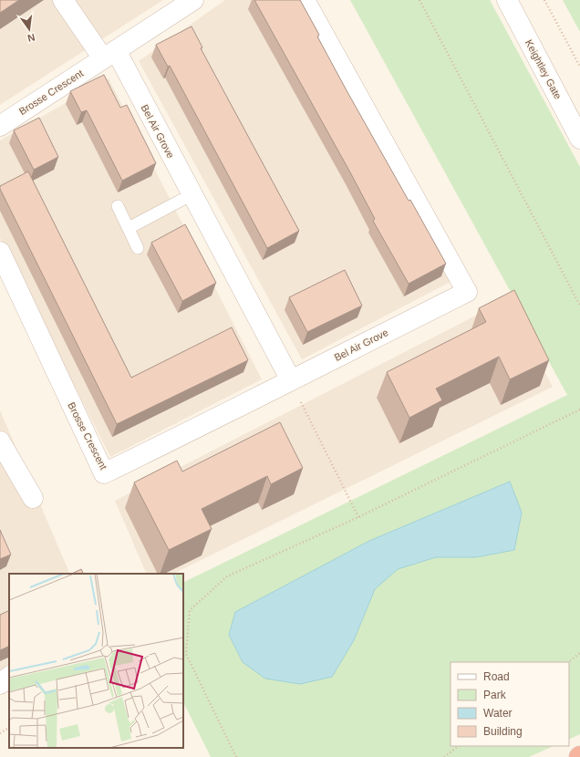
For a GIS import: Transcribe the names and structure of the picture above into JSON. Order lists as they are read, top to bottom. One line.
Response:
{"streets":{"street":["Keightley Gate","Brosse Crescent","Bel Air Grove"]},"crossings":[["Brosse Crescent","Bel Air Grove"]],"legend":["Road","Park","Water","Building"],"north":"bottom"}
